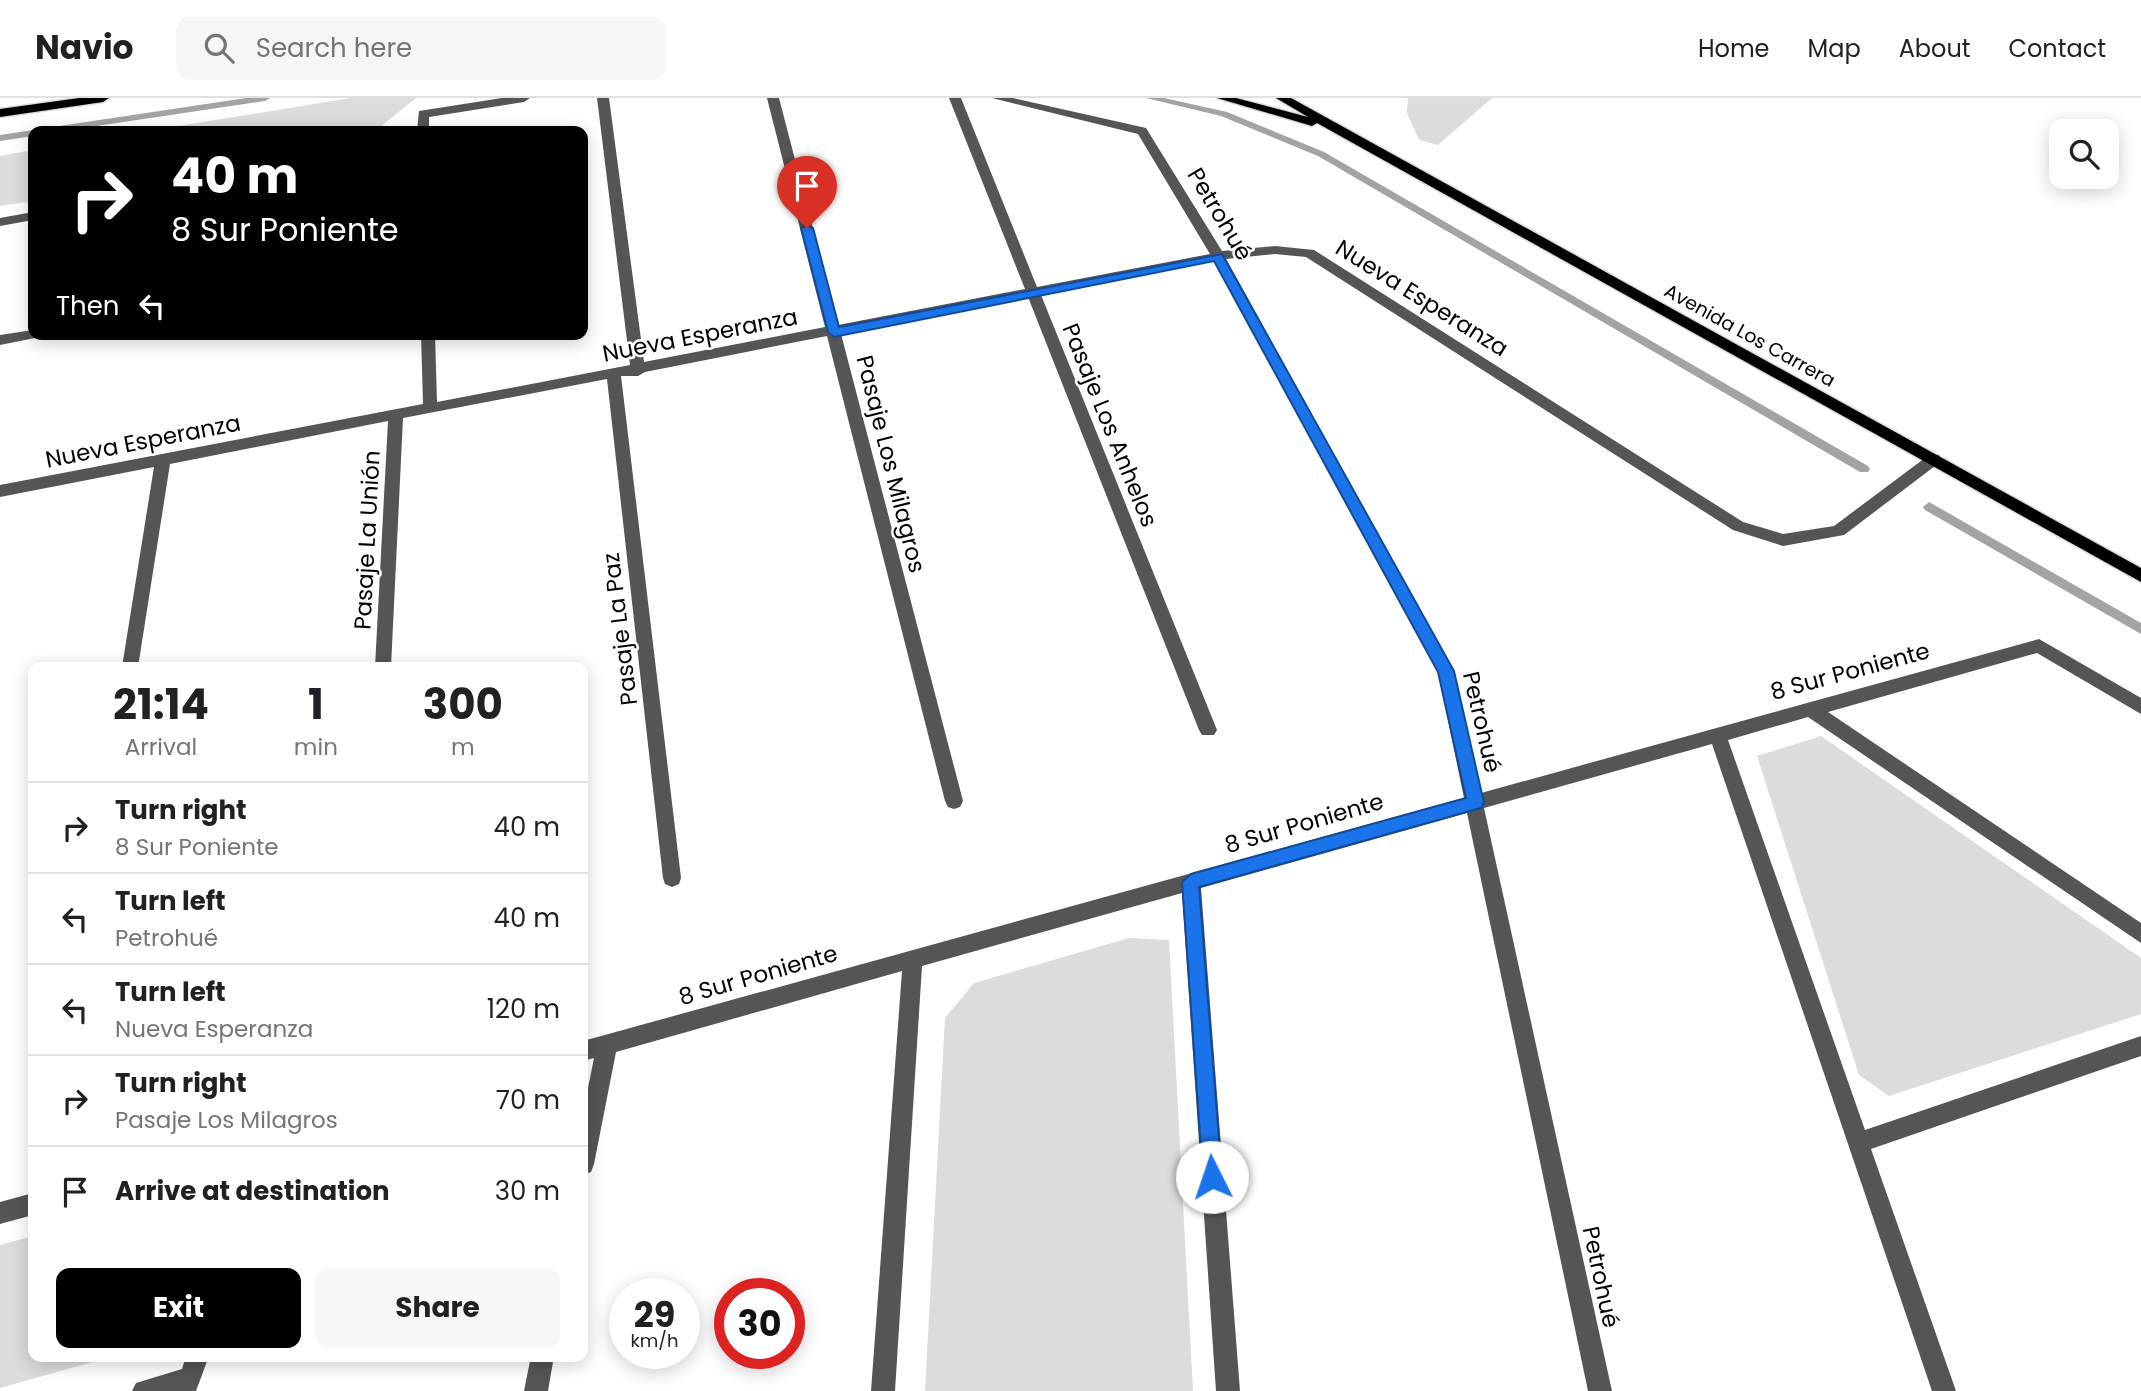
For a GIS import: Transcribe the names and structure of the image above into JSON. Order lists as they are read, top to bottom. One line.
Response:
{"streets":{"main road":["Avenida Los Carrera"],"street":["Petrohué","Nueva Esperanza","Pasaje Los Anhelos","Pasaje Los Milagros","Pasaje La Unión","Pasaje La Paz","8 Sur Poniente"]},"crossings":[["Petrohué","Nueva Esperanza"],["Petrohué","8 Sur Poniente"],["Nueva Esperanza","Avenida Los Carrera"],["Nueva Esperanza","Pasaje Los Anhelos"],["Nueva Esperanza","Pasaje Los Milagros"],["Nueva Esperanza","Pasaje La Unión"],["Nueva Esperanza","Pasaje La Paz"]],"page":{"header":"Navio","search":"Search here","nav":["Home","Map","About","Contact"],"turn":["40 m","8 Sur Poniente"],"then":"Then","eta":["21:14","Arrival","1","min","300","m"],"list":[{"name":"Turn right","note":"8 Sur Poniente","value":"40 m"},{"name":"Turn left","note":"Petrohué","value":"40 m"},{"name":"Turn left","note":"Nueva Esperanza","value":"120 m"},{"name":"Turn right","note":"Pasaje Los Milagros","value":"70 m"},{"name":"Arrive at destination","value":"30 m"}],"buttons":["Exit","Share"],"speed":"29 km/h","limit":"30"}}
